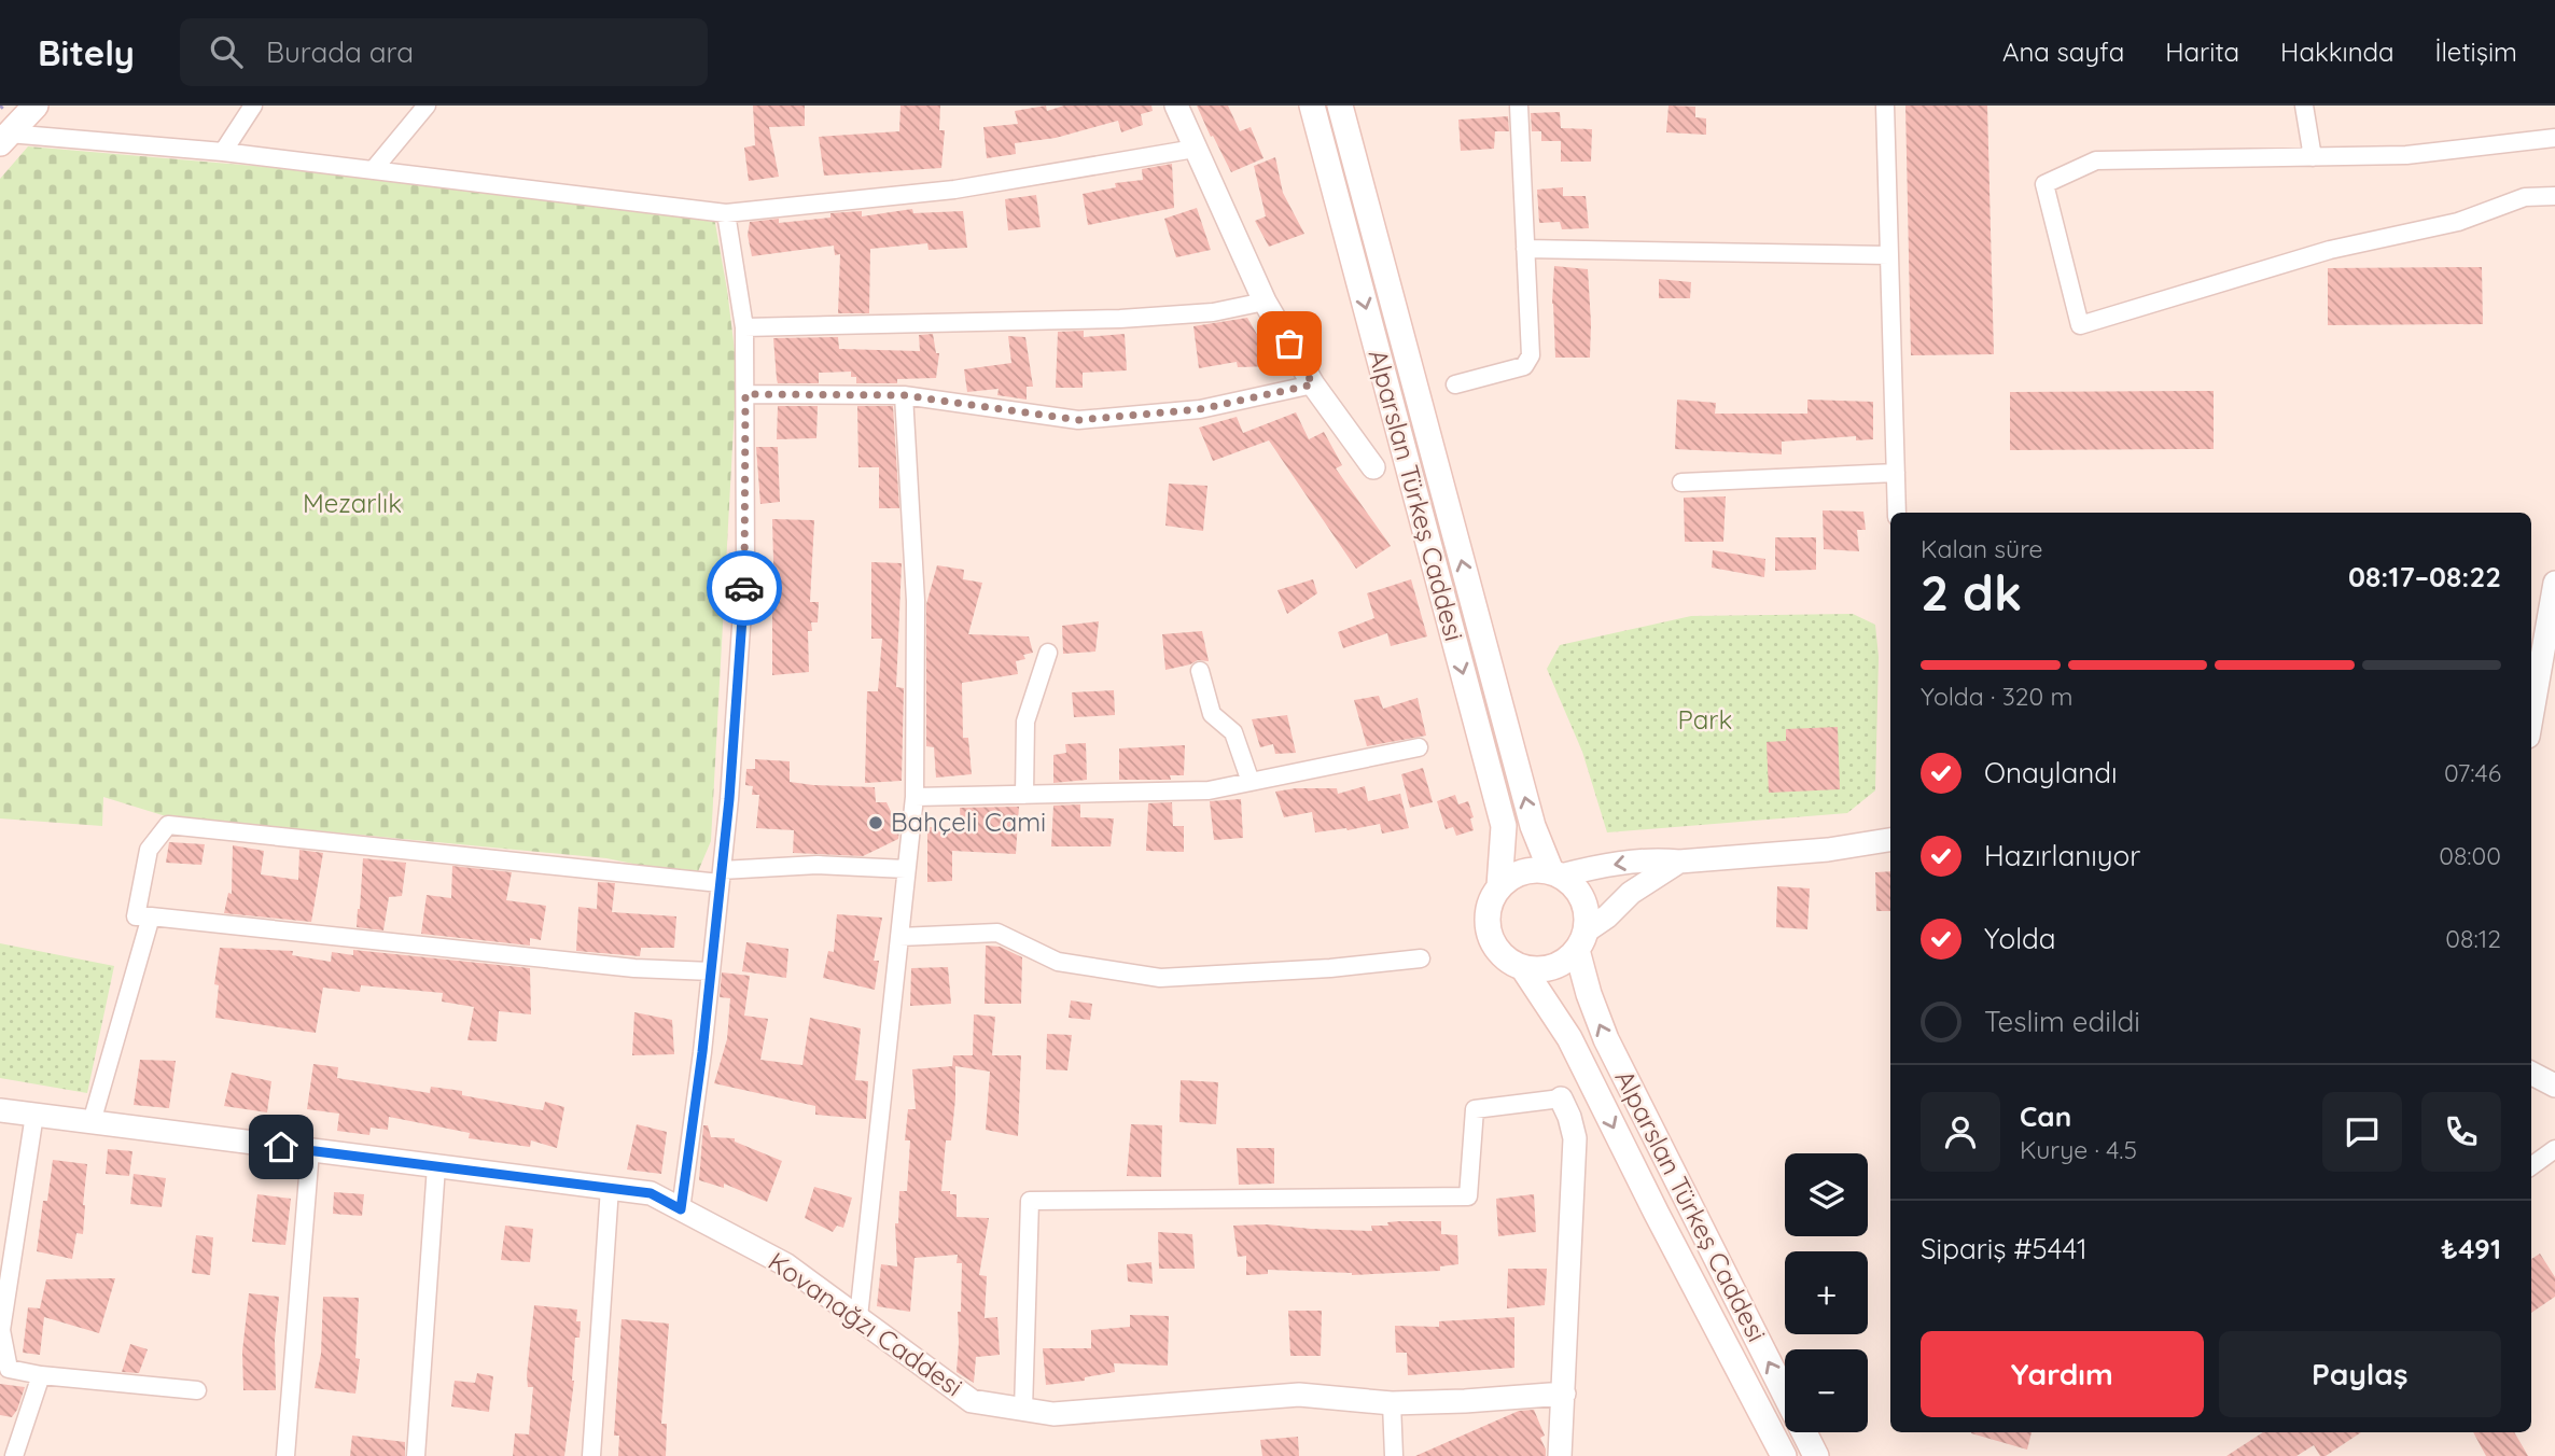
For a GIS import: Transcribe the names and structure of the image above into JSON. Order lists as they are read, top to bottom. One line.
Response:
{"streets":{"main road":["Alparslan Türkeş Caddesi"],"street":["Kovanağzı Caddesi"]},"parks":["Mezarlık","Park"],"places":["Bahçeli Cami"],"page":{"header":"Bitely","search":"Burada ara","nav":["Ana sayfa","Harita","Hakkında","İletişim"],"heading":["2 dk","Kalan süre","08:17–08:22"],"panel":["Can","Kurye · 4.5","Sipariş #5441","₺491"],"bar":"Yolda · 320 m","list":[["Onaylandı","07:46"],["Hazırlanıyor","08:00"],["Yolda","08:12"],"Teslim edildi"],"map_buttons":["+","−"],"buttons":["Yardım","Paylaş"]}}
